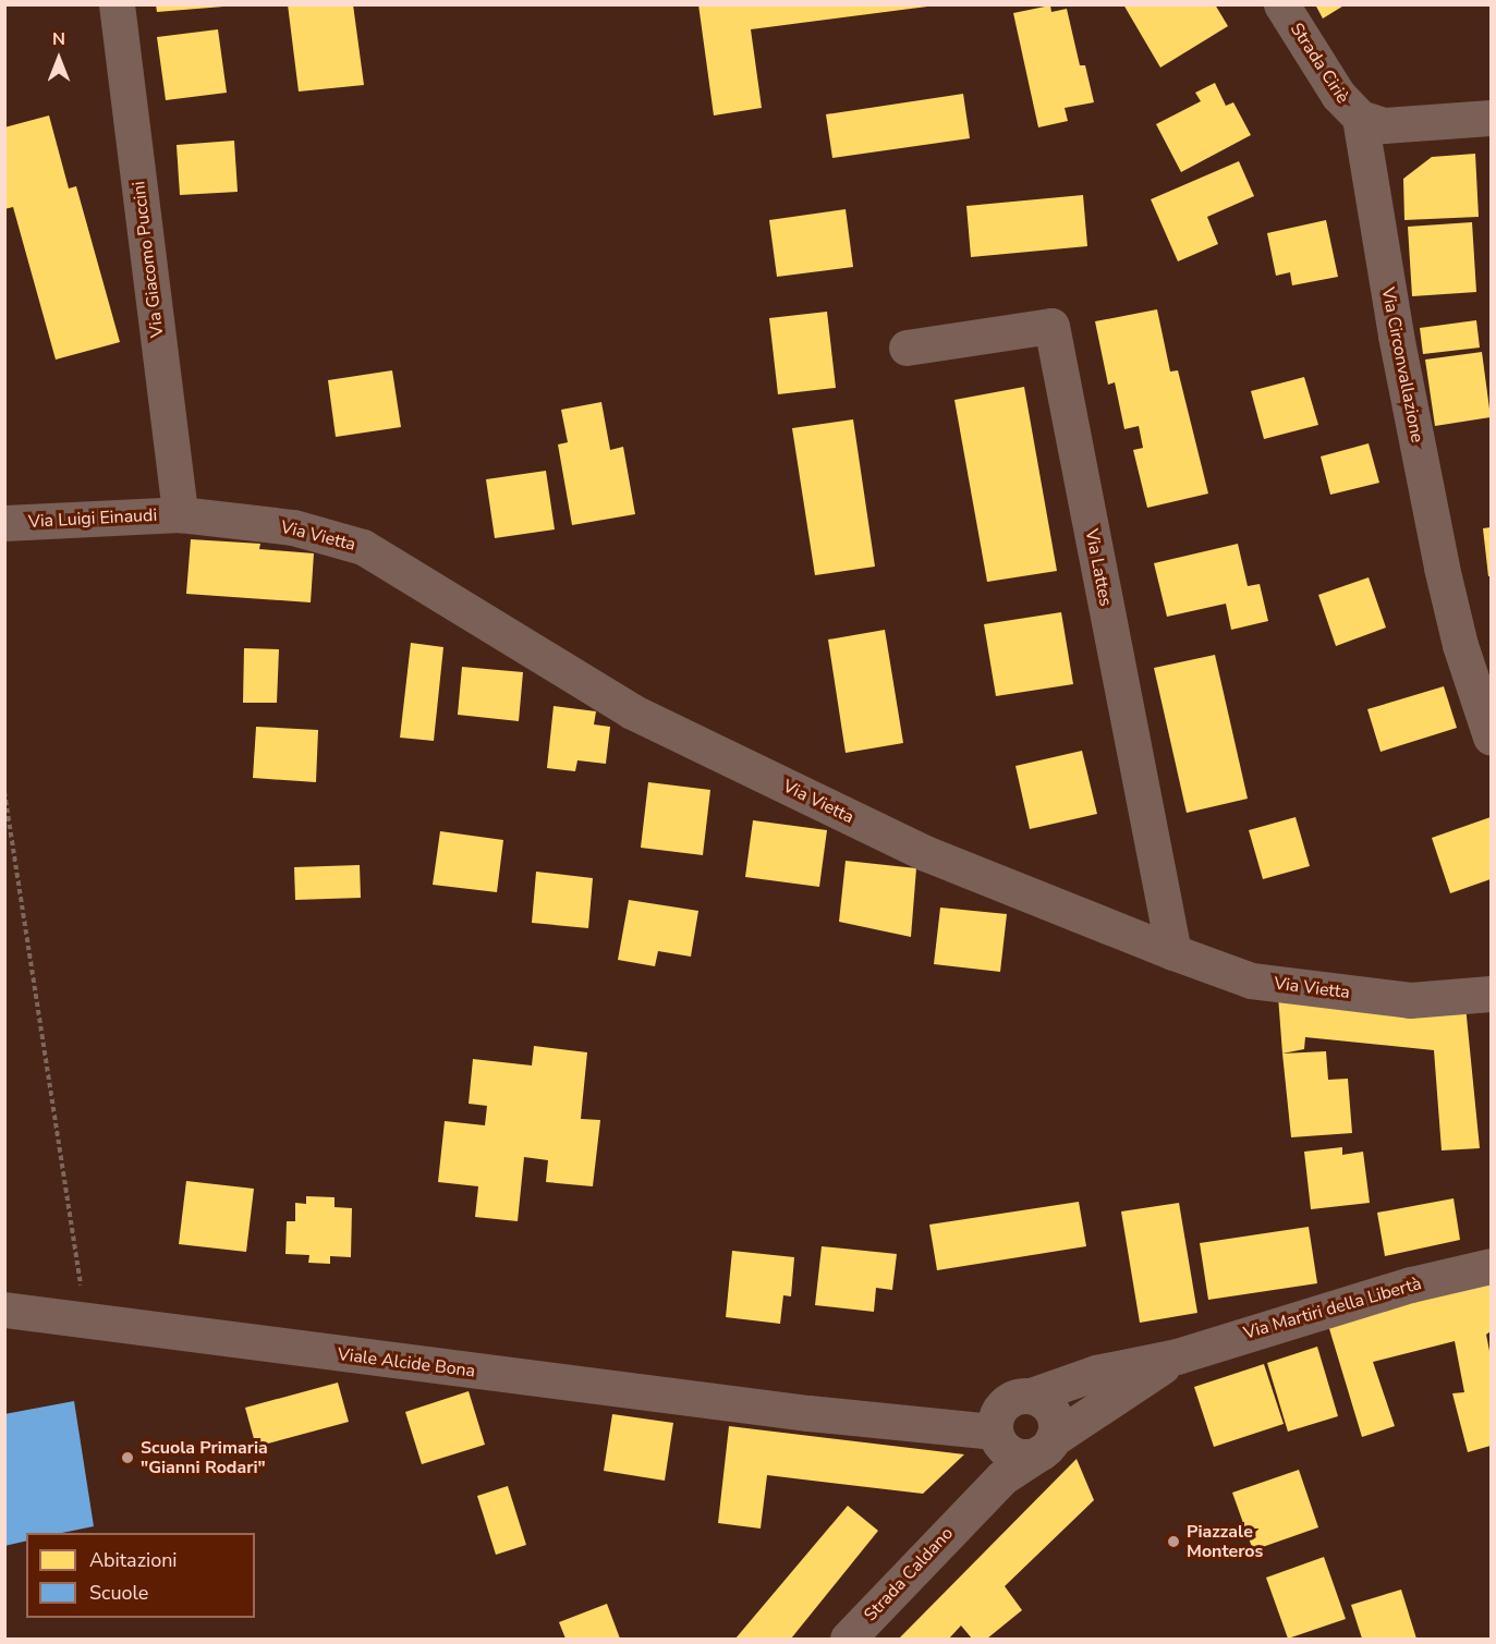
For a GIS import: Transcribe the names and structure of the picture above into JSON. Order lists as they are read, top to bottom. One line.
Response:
{"streets":{"street":["Strada Ciriè","Via Giacomo Puccini","Via Circonvallazione","Via Luigi Einaudi","Via Vietta","Via Lattes","Via Martiri della Libertà","Viale Alcide Bona","Strada Caldano"]},"crossings":[["Strada Ciriè","Via Circonvallazione"],["Via Giacomo Puccini","Via Luigi Einaudi"],["Via Giacomo Puccini","Via Vietta"],["Via Luigi Einaudi","Via Vietta"],["Via Vietta","Via Lattes"],["Via Martiri della Libertà","Viale Alcide Bona"],["Via Martiri della Libertà","Strada Caldano"],["Viale Alcide Bona","Strada Caldano"]],"places":["Scuola Primaria \"Gianni Rodari\"","Piazzale Monteros"],"legend":["Abitazioni","Scuole"],"north":"top"}
